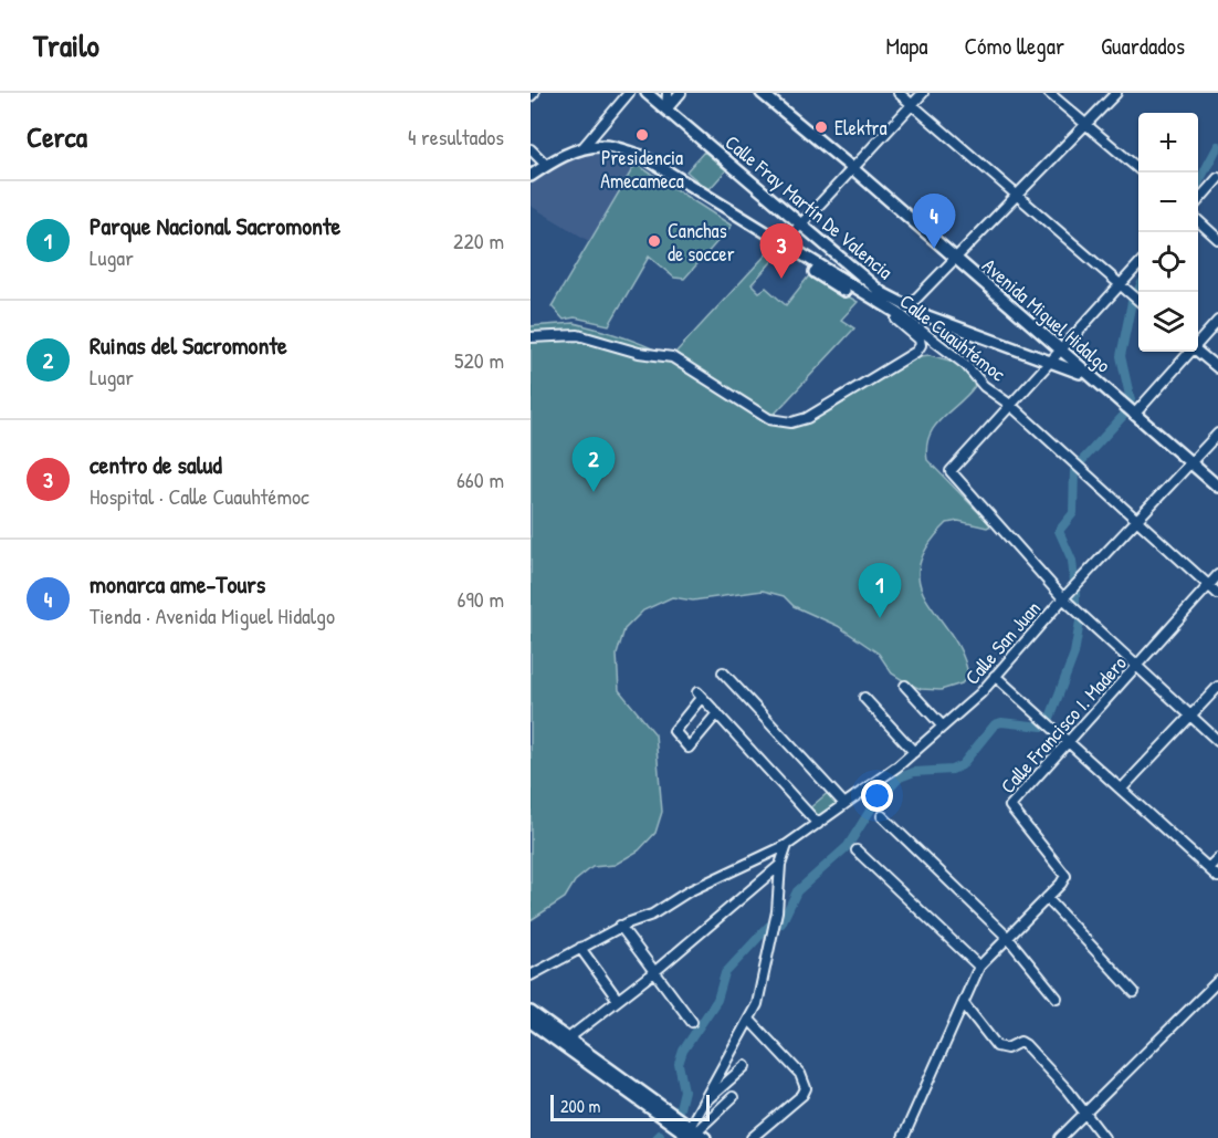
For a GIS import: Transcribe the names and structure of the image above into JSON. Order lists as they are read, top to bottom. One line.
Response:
{"streets":{"main road":["Calle Fray Martín De Valencia","Avenida Miguel Hidalgo","Calle Cuauhtémoc"],"street":["Calle San Juan","Calle Francisco I. Madero"]},"crossings":[["Calle Fray Martín De Valencia","Avenida Miguel Hidalgo"],["Calle Fray Martín De Valencia","Calle Cuauhtémoc"],["Avenida Miguel Hidalgo","Calle San Juan"],["Calle Cuauhtémoc","Calle San Juan"],["Calle Cuauhtémoc","Calle Francisco I. Madero"]],"places":["Elektra","Presidencia Amecameca","Canchas de soccer"],"scale_bar":"200 m","page":{"header":"Trailo","nav":["Mapa","Cómo llegar","Guardados"],"heading":["Cerca","4 resultados"],"map_buttons":["+","−"],"list":[{"mark":"1","name":"Parque Nacional Sacromonte","note":"Lugar","value":"220 m"},{"mark":"2","name":"Ruinas del Sacromonte","note":"Lugar","value":"520 m"},{"mark":"3","name":"centro de salud","note":"Hospital · Calle Cuauhtémoc","value":"660 m"},{"mark":"4","name":"monarca ame-Tours","note":"Tienda · Avenida Miguel Hidalgo","value":"690 m"}],"pins":["4","3","2","1"],"scale":"200 m"}}
